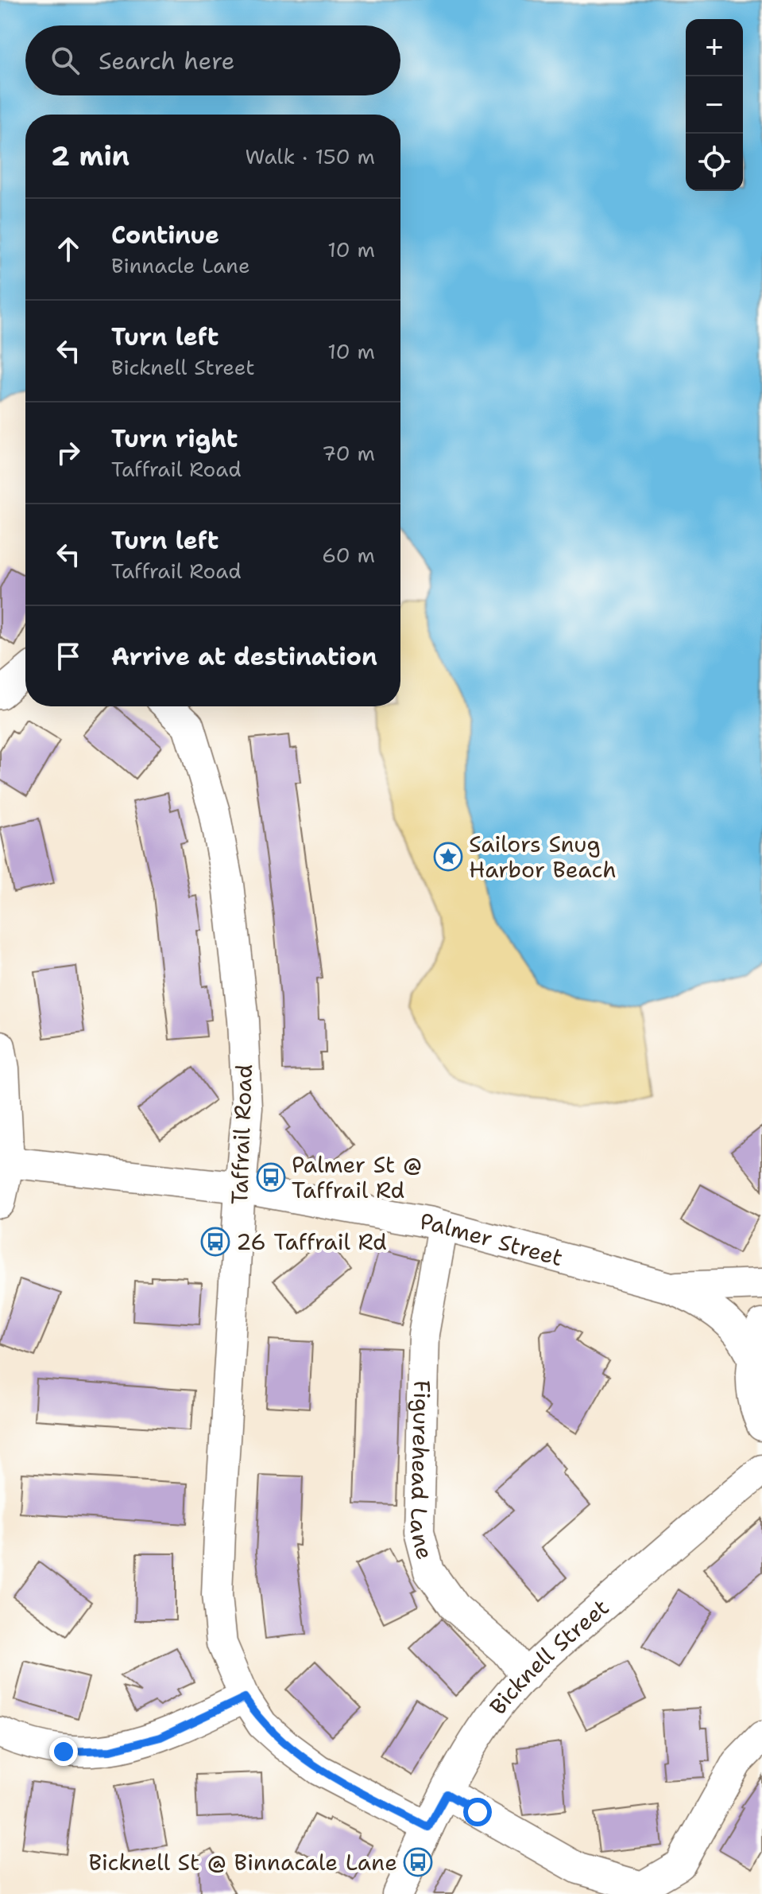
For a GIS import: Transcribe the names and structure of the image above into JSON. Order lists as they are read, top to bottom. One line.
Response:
{"streets":{"street":["Taffrail Road","Palmer Street","Figurehead Lane","Bicknell Street"]},"crossings":[["Taffrail Road","Palmer Street"],["Taffrail Road","Bicknell Street"],["Palmer Street","Figurehead Lane"],["Figurehead Lane","Bicknell Street"]],"places":{"place":["Sailors Snug Harbor Beach"],"bus stop":["Palmer St @ Taffrail Rd","26 Taffrail Rd","Bicknell St @ Binnacale Lane"]},"page":{"map_buttons":["+","−"],"search":"Search here","heading":["2 min","Walk · 150 m"],"list":[["Continue","Binnacle Lane","10 m"],["Turn left","Bicknell Street","10 m"],["Turn right","Taffrail Road","70 m"],["Turn left","Taffrail Road","60 m"],"Arrive at destination"]}}
